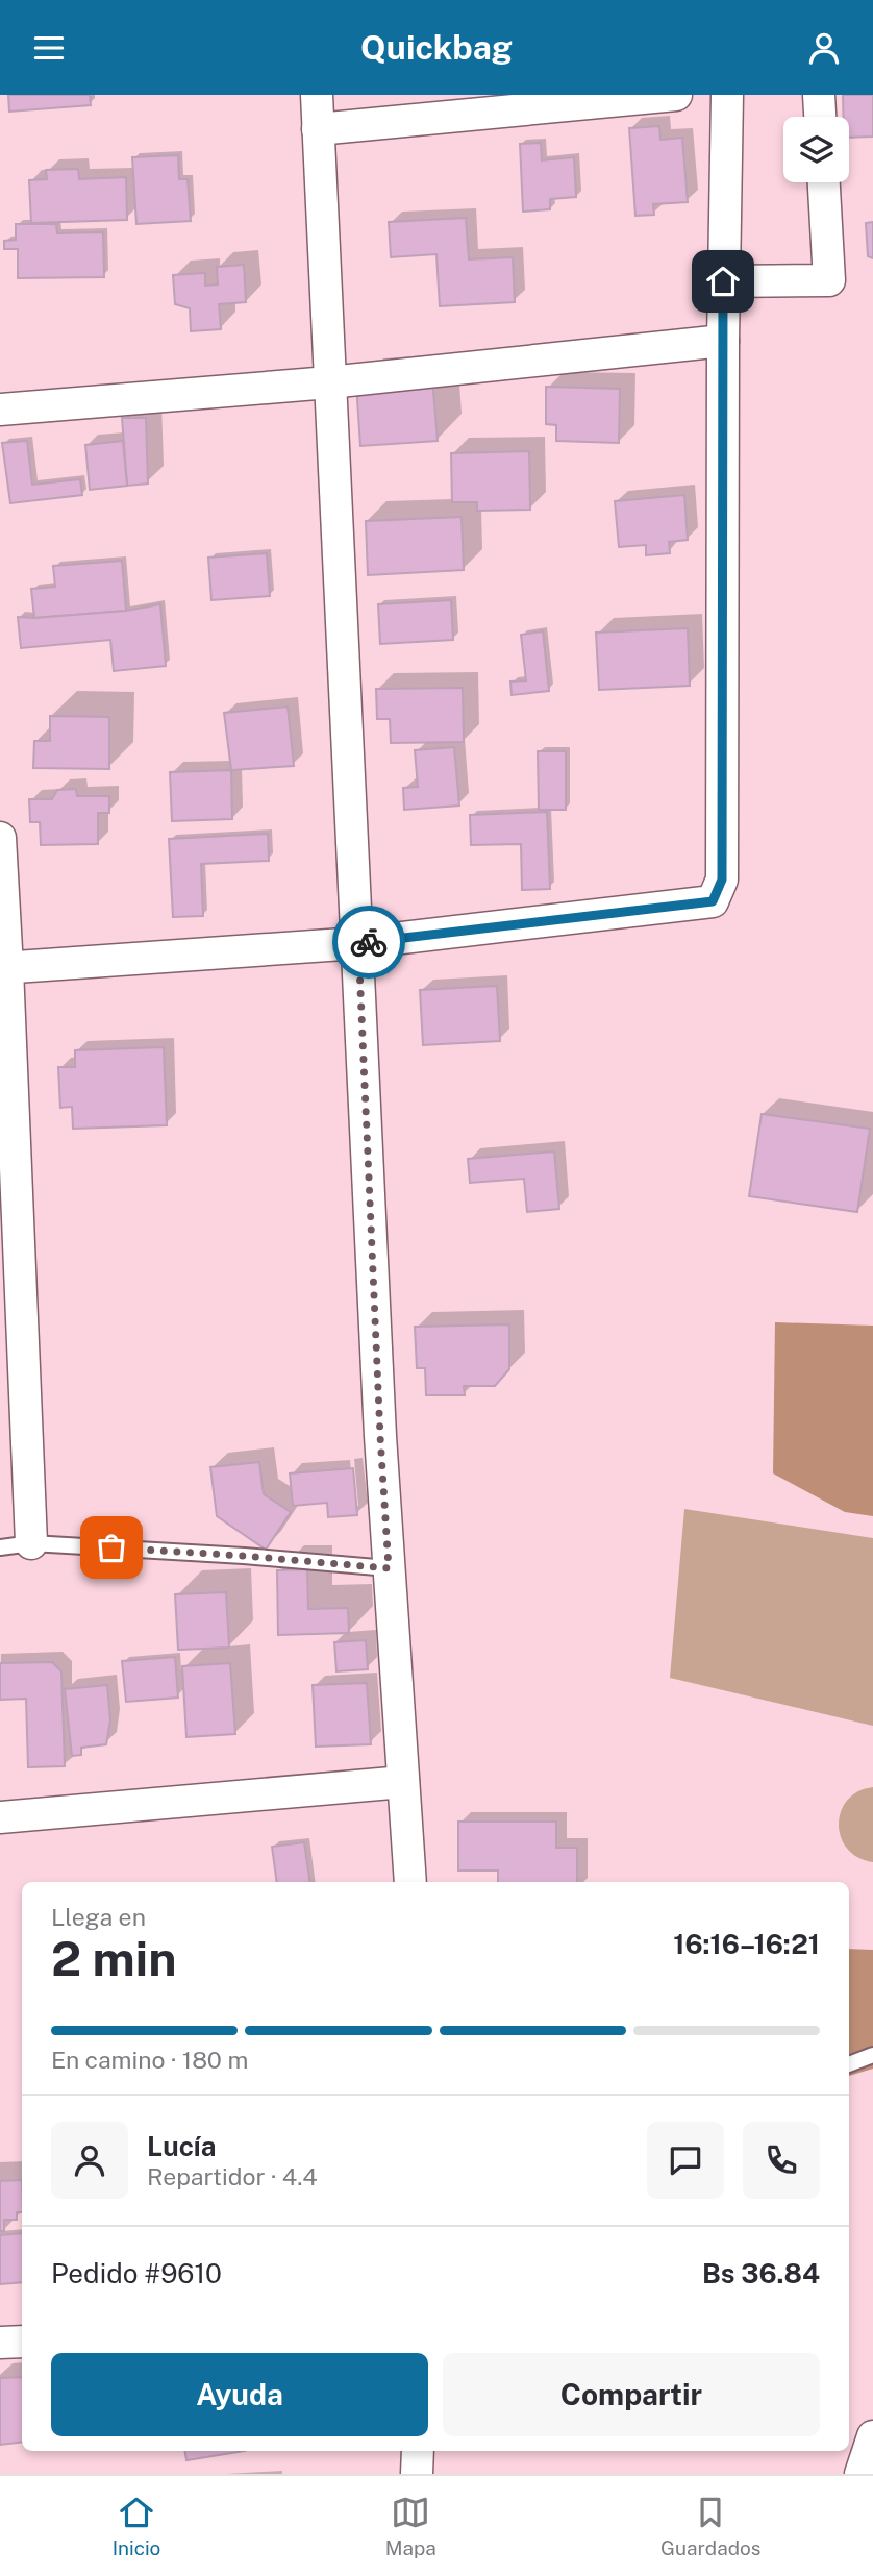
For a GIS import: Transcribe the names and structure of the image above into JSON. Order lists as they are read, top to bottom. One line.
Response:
{"page":{"header":"Quickbag","heading":["2 min","Llega en","16:16–16:21"],"panel":["Lucía","Repartidor · 4.4","Pedido #9610","Bs 36.84"],"bar":"En camino · 180 m","buttons":["Ayuda","Compartir"],"tabs":["Inicio","Mapa","Guardados"]}}
